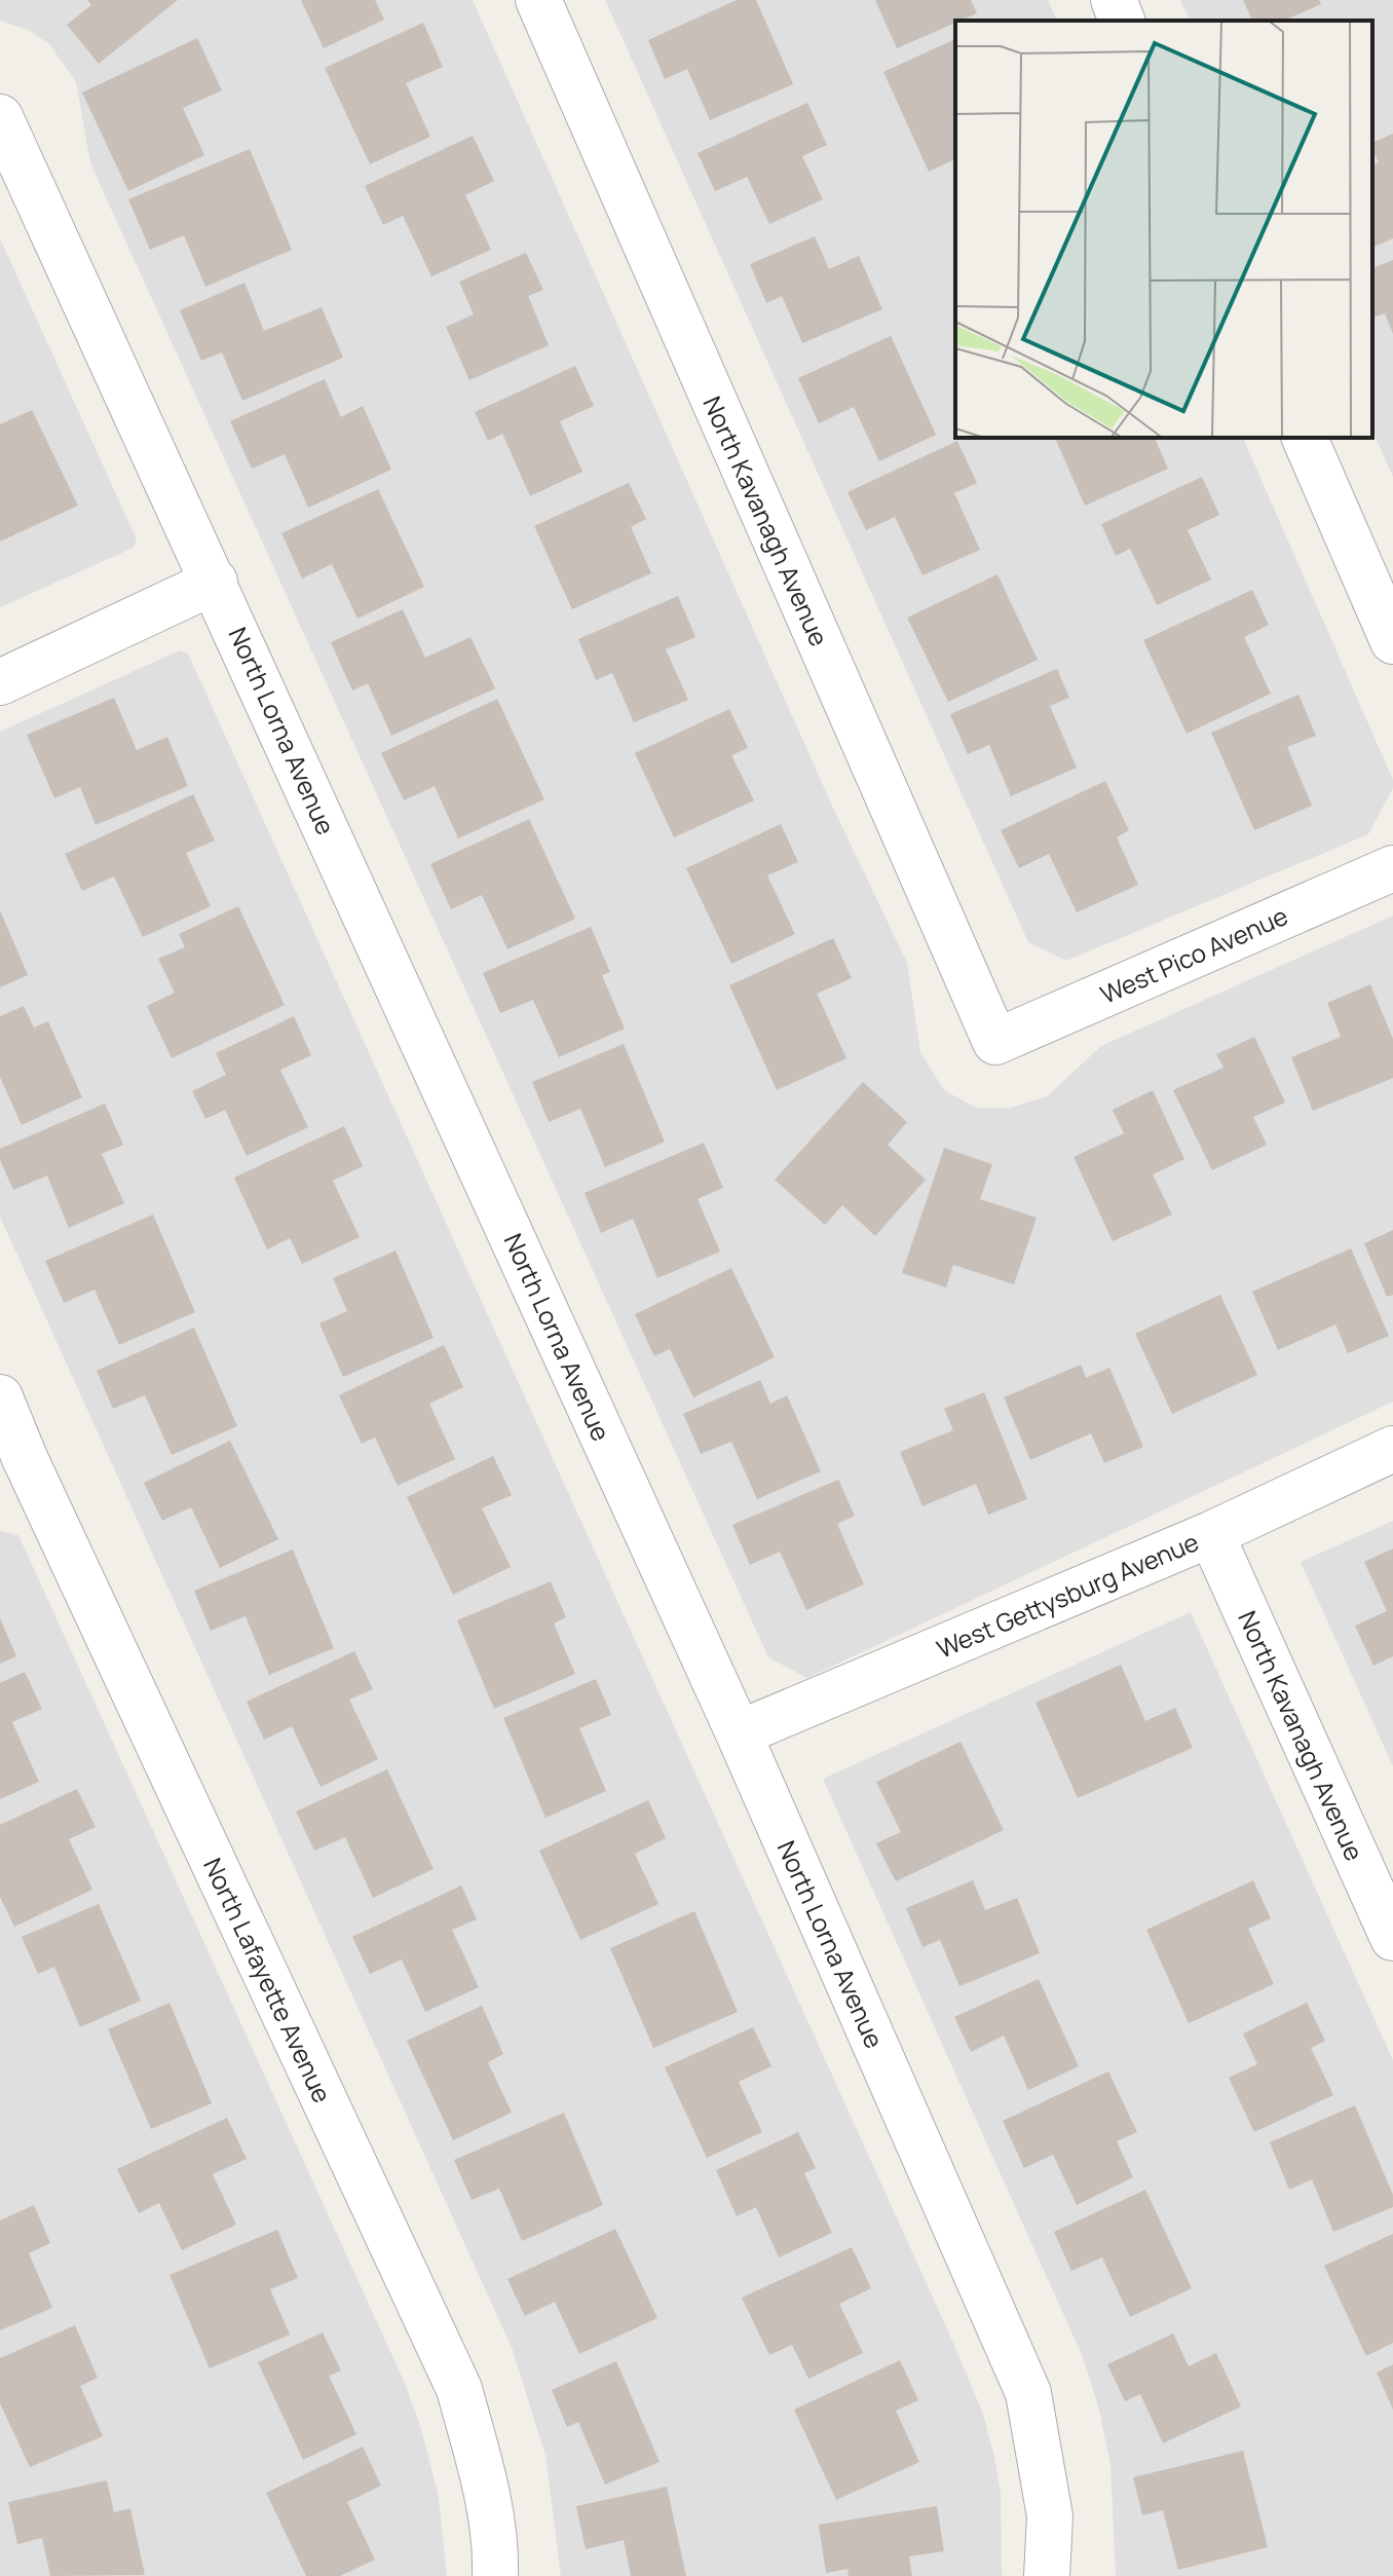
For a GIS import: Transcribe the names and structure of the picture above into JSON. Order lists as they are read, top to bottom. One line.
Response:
{"streets":{"street":["North Kavanagh Avenue","North Lorna Avenue","West Pico Avenue","West Gettysburg Avenue","North Lafayette Avenue"]},"crossings":[["North Kavanagh Avenue","West Pico Avenue"],["North Kavanagh Avenue","West Gettysburg Avenue"],["North Lorna Avenue","West Gettysburg Avenue"]]}
